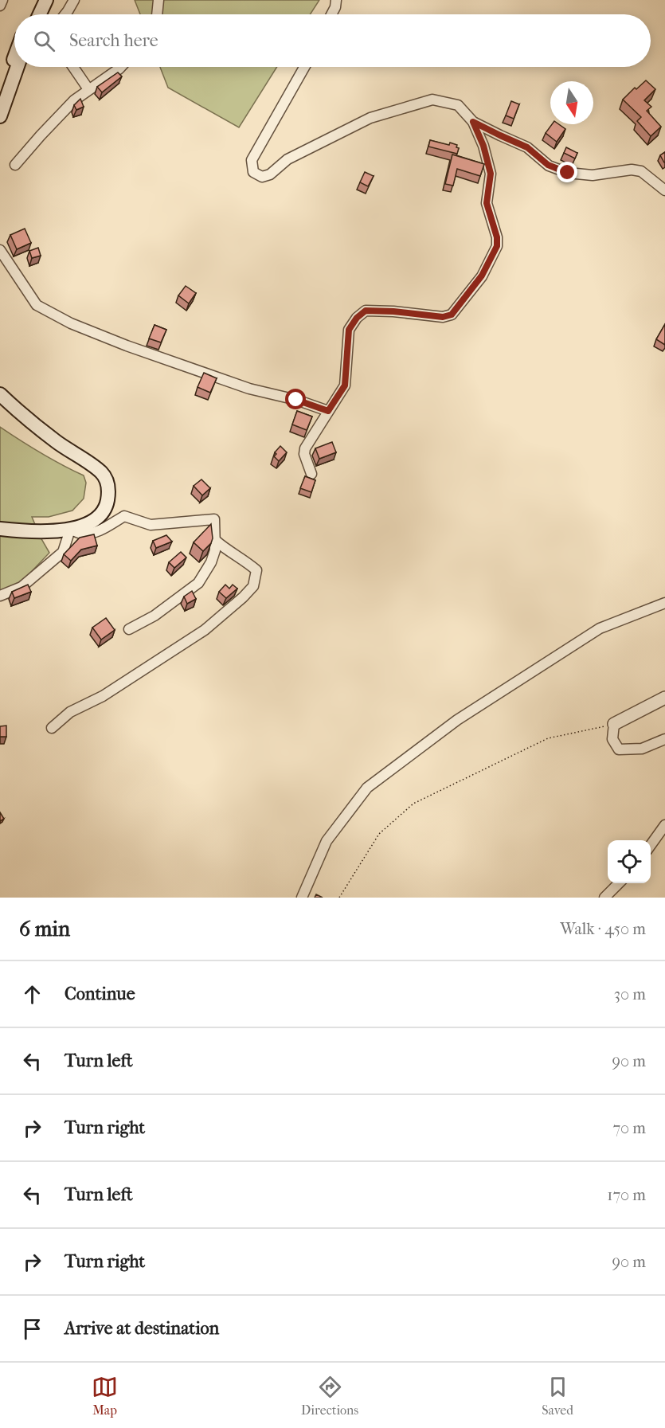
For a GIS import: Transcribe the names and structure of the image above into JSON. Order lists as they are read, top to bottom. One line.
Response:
{"north":"bottom","page":{"search":"Search here","heading":["6 min","Walk · 450 m"],"list":[["Continue","30 m"],["Turn left","90 m"],["Turn right","70 m"],["Turn left","170 m"],["Turn right","90 m"],"Arrive at destination"],"nav":["Map","Directions","Saved"]}}
